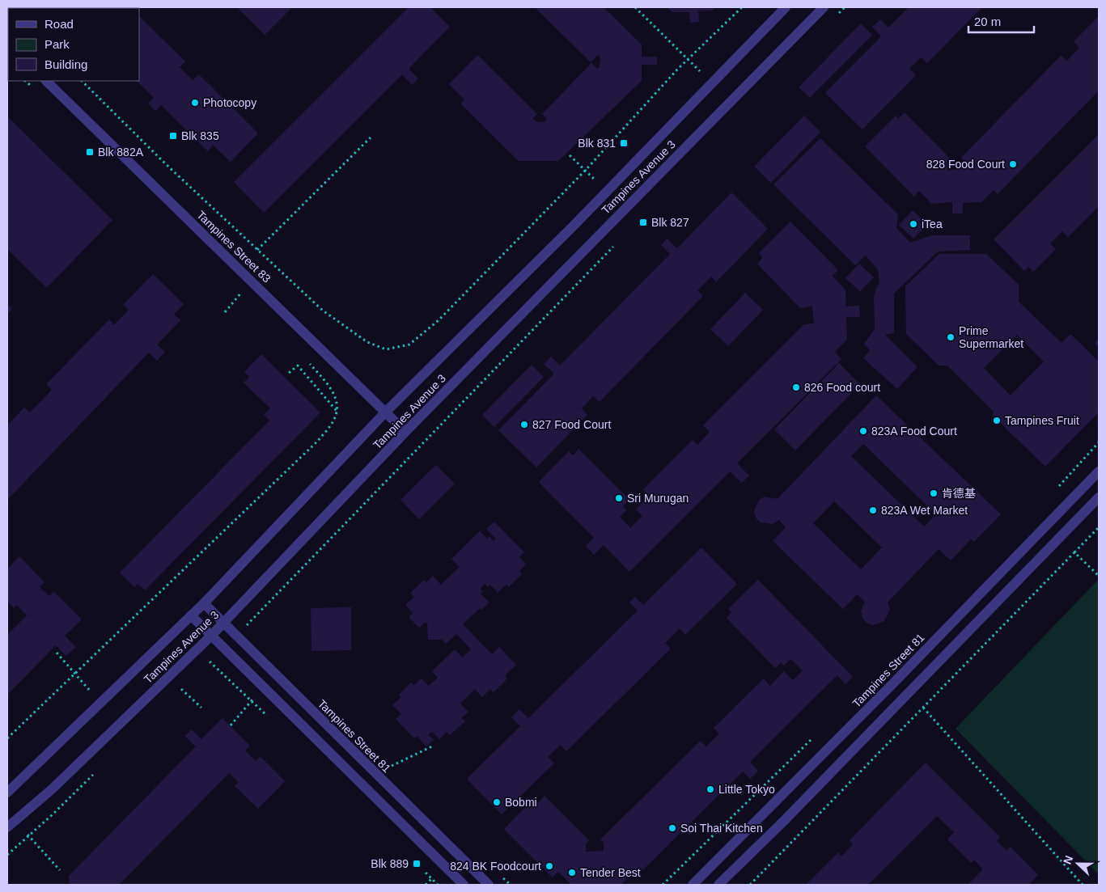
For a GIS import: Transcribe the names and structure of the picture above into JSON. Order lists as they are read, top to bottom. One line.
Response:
{"streets":{"street":["Tampines Avenue 3","Tampines Street 83","Tampines Street 81"]},"crossings":[["Tampines Avenue 3","Tampines Street 83"],["Tampines Avenue 3","Tampines Street 81"]],"places":{"other":["Photocopy","828 Food Court","iTea","Prime Supermarket","826 Food court","Tampines Fruit","827 Food Court","823A Food Court","肯德基","Sri Murugan","823A Wet Market","Little Tokyo","Bobmi","Soi Thai Kitchen","824 BK Foodcourt","Tender Best"],"transit":["Blk 835","Blk 831","Blk 882A","Blk 827","Blk 889"]},"legend":["Road","Park","Building"],"scale_bar":"20 m","north":"left"}
